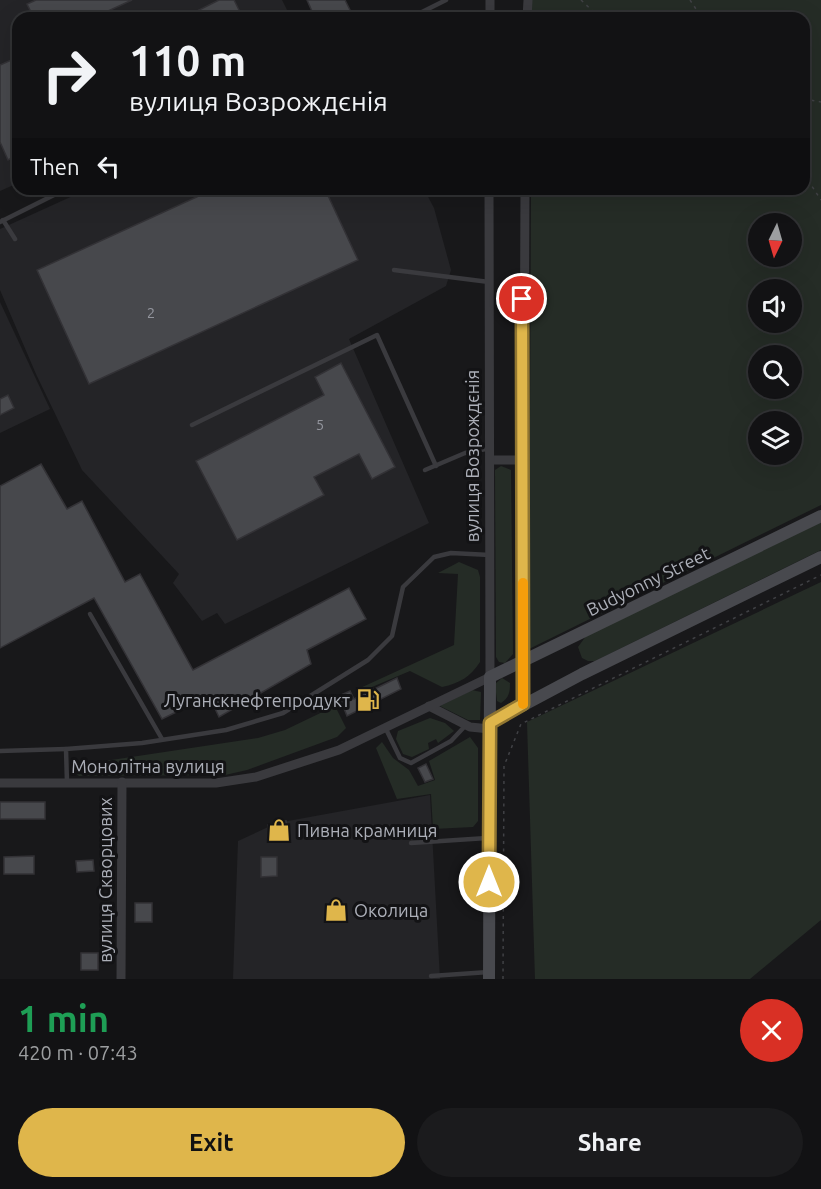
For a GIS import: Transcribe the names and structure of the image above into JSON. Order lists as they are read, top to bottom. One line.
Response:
{"streets":{"main road":["вулиця Возрождєнія","Budyonny Street"],"street":["Монолітна вулиця","вулиця Скворцових"]},"crossings":[["вулиця Возрождєнія","Budyonny Street"],["вулиця Возрождєнія","Монолітна вулиця"],["Budyonny Street","Монолітна вулиця"],["Монолітна вулиця","вулиця Скворцових"]],"places":{"fuel station":["Луганскнефтепродукт"],"shop":["Пивна крамниця","Околица"]},"house_numbers":["2","5"],"north":"bottom","page":{"turn":["110 m","вулиця Возрождєнія"],"then":"Then","heading":["1 min","420 m · 07:43"],"buttons":["Exit","Share"]}}
